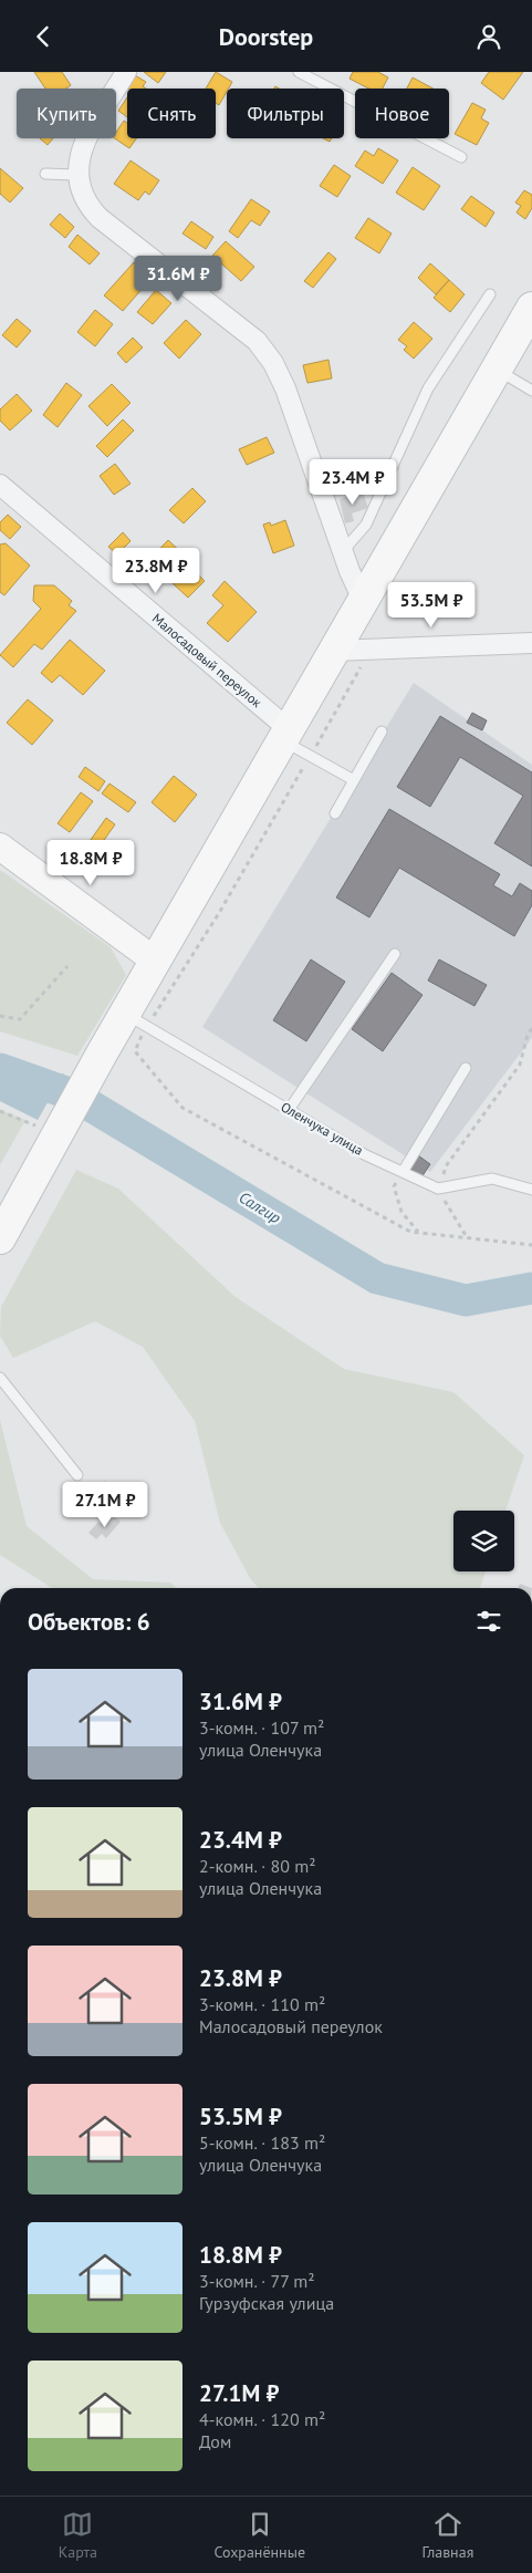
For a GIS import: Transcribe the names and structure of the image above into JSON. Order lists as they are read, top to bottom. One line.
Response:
{"streets":{"street":["Малосадовый переулок"],"lane":["Оленчука улица"]},"water":["Салгир"],"page":{"header":"Doorstep","chip":["Купить","Снять","Фильтры","Новое"],"price":["31.6M ₽","23.4M ₽","23.8M ₽","53.5M ₽","18.8M ₽","27.1M ₽"],"heading":"Объектов: 6","list":[{"name":"31.6M ₽","note":"3-комн. · 107 m² · улица Оленчука"},{"name":"23.4M ₽","note":"2-комн. · 80 m² · улица Оленчука"},{"name":"23.8M ₽","note":"3-комн. · 110 m² · Малосадовый переулок"},{"name":"53.5M ₽","note":"5-комн. · 183 m² · улица Оленчука"},{"name":"18.8M ₽","note":"3-комн. · 77 m² · Гурзуфская улица"},{"name":"27.1M ₽","note":"4-комн. · 120 m² · Дом"}],"tabs":["Карта","Сохранённые","Главная"]}}
